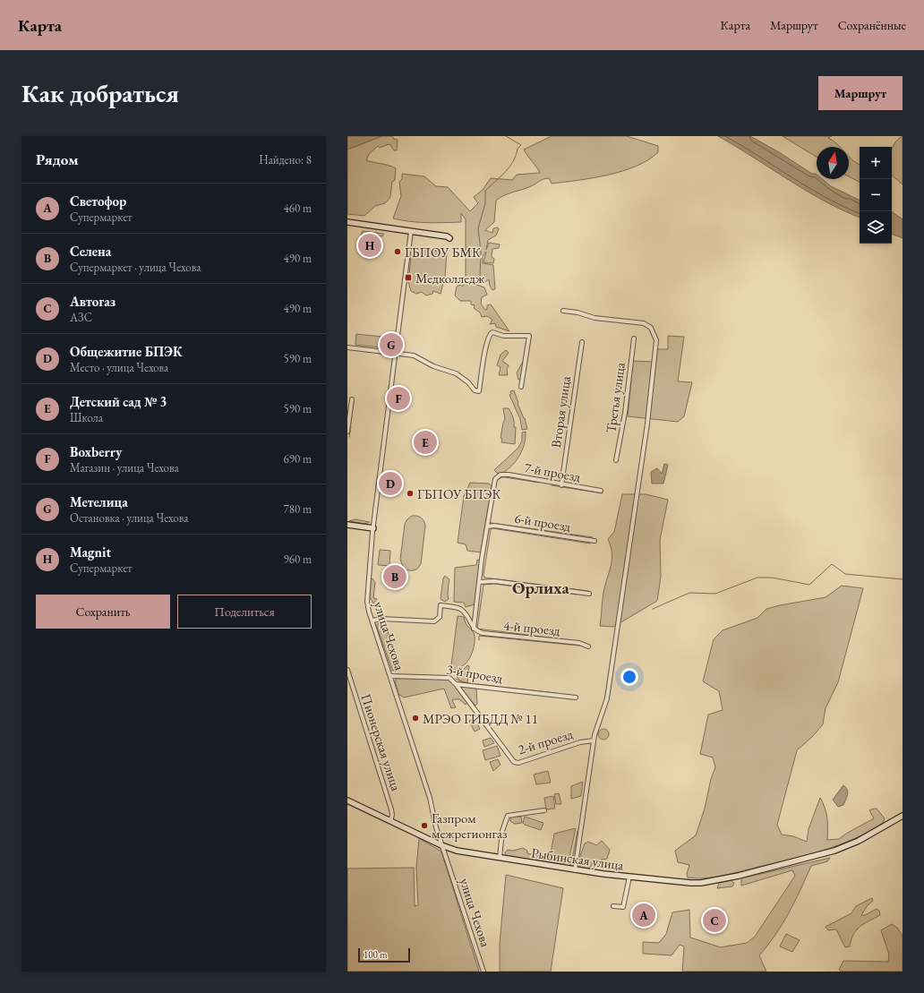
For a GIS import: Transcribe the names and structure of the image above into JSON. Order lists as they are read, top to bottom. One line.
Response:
{"streets":{"main road":["Рыбинская улица"],"street":["Третья улица","Вторая улица","7-й проезд","6-й проезд","4-й проезд","улица Чехова","3-й проезд","2-й проезд","Пионерская улица"]},"crossings":[["Вторая улица","7-й проезд"],["7-й проезд","6-й проезд"],["улица Чехова","3-й проезд"],["улица Чехова","Рыбинская улица"],["3-й проезд","2-й проезд"],["Пионерская улица","Рыбинская улица"]],"districts":["Орлиха"],"places":{"other":["ГБПОУ БМК","ГБПОУ БПЭК","МРЭО ГИБДД № 11","Газпром межрегионгаз"],"transit":["Медколледж"]},"scale_bar":"100 m","north":"top","page":{"header":"Карта","nav":["Карта","Маршрут","Сохранённые"],"buttons":["Маршрут",["Сохранить","Поделиться"]],"title":"Как добраться","heading":["Рядом","Найдено: 8"],"map_buttons":["+","−"],"list":[{"mark":"A","name":"Светофор","note":"Супермаркет","value":"460 m"},{"mark":"B","name":"Селена","note":"Супермаркет · улица Чехова","value":"490 m"},{"mark":"C","name":"Автогаз","note":"АЗС","value":"490 m"},{"mark":"D","name":"Общежитие БПЭК","note":"Место · улица Чехова","value":"590 m"},{"mark":"E","name":"Детский сад № 3","note":"Школа","value":"590 m"},{"mark":"F","name":"Boxberry","note":"Магазин · улица Чехова","value":"690 m"},{"mark":"G","name":"Метелица","note":"Остановка · улица Чехова","value":"780 m"},{"mark":"H","name":"Magnit","note":"Супермаркет","value":"960 m"}],"pins":["H","G","F","E","D","B","A","C"],"scale":"100 m"}}
